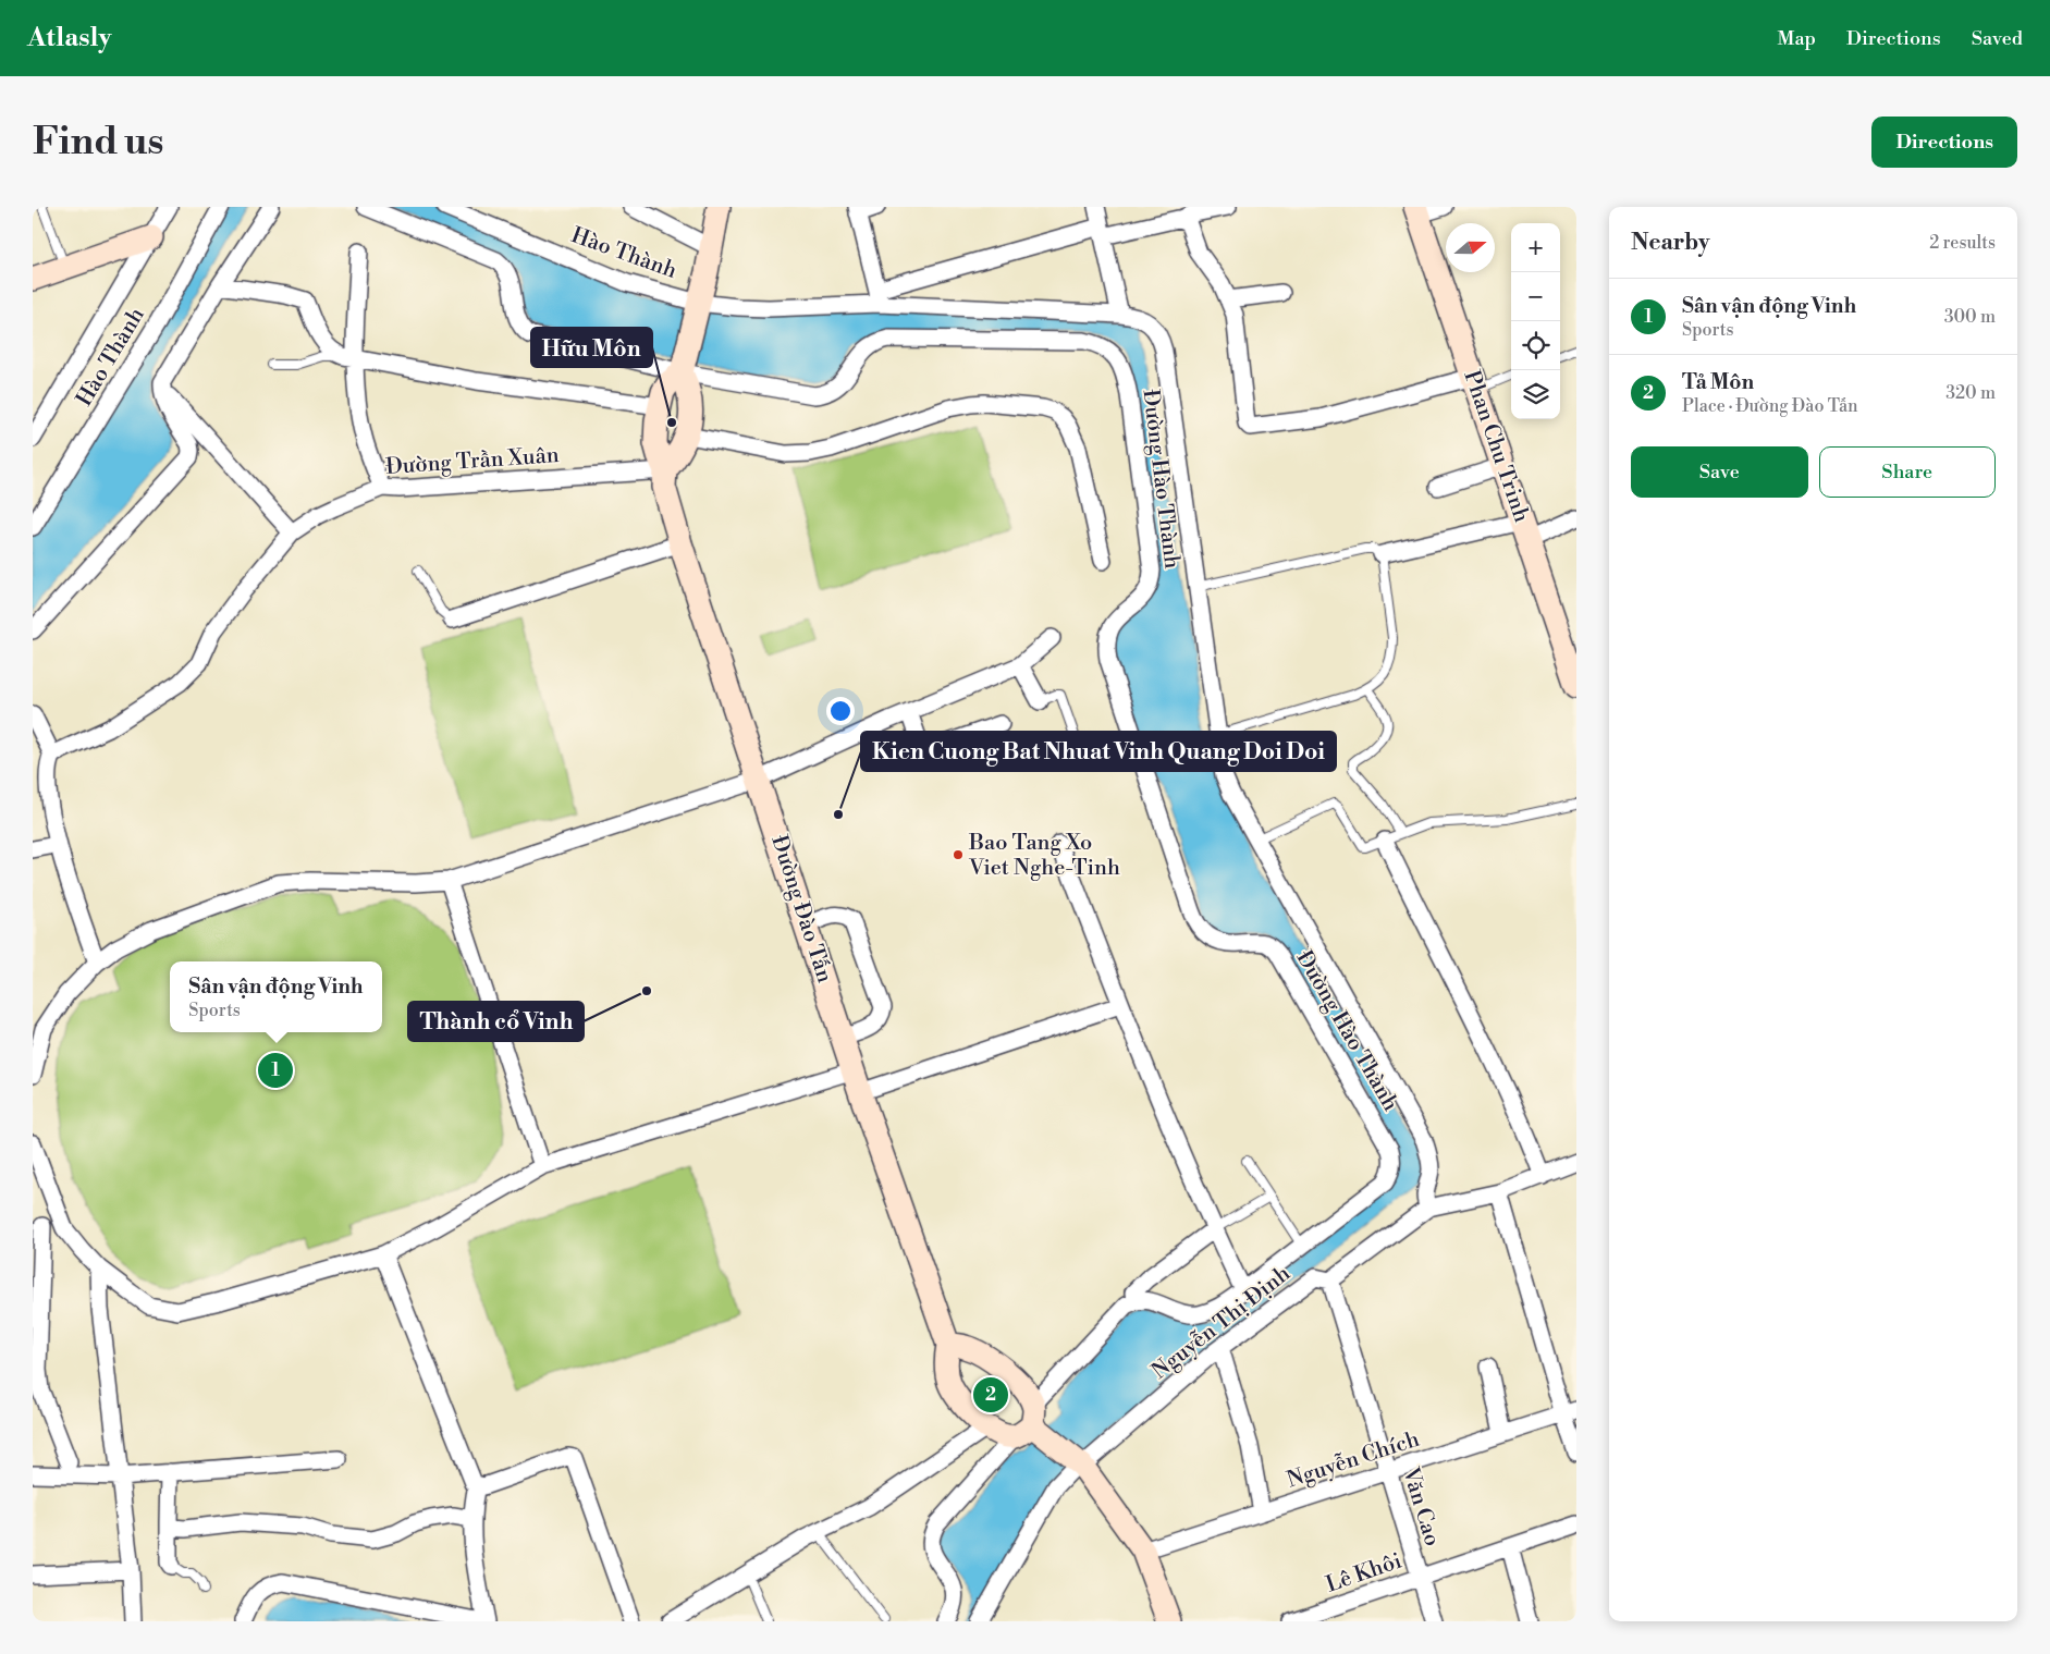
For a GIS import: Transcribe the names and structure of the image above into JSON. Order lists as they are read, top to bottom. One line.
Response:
{"streets":{"street":["Hào Thành","Phan Chu Trinh","Đường Trần Xuân","Đường Hào Thành","Đường Đào Tấn","Nguyễn Thị Định","Nguyễn Chích","Văn Cao","Lê Khôi"]},"crossings":[["Đường Trần Xuân","Đường Đào Tấn"],["Đường Hào Thành","Đường Đào Tấn"],["Đường Đào Tấn","Nguyễn Thị Định"],["Đường Đào Tấn","Nguyễn Chích"],["Nguyễn Thị Định","Văn Cao"],["Nguyễn Chích","Văn Cao"],["Văn Cao","Lê Khôi"]],"places":["Hữu Môn","Kien Cuong Bat Nhuat Vinh Quang Doi Doi","Bao Tang Xo Viet Nghe-Tinh","Thành cổ Vinh"],"north":"right","page":{"header":"Atlasly","nav":["Map","Directions","Saved"],"buttons":["Directions",["Save","Share"]],"title":"Find us","heading":["Nearby","2 results"],"map_buttons":["+","−"],"list":[{"mark":"1","name":"Sân vận động Vinh","note":"Sports","value":"300 m"},{"mark":"2","name":"Tả Môn","note":"Place · Đường Đào Tấn","value":"320 m"}],"popup":["Sân vận động Vinh","Sports"],"pins":["1","2"]}}
